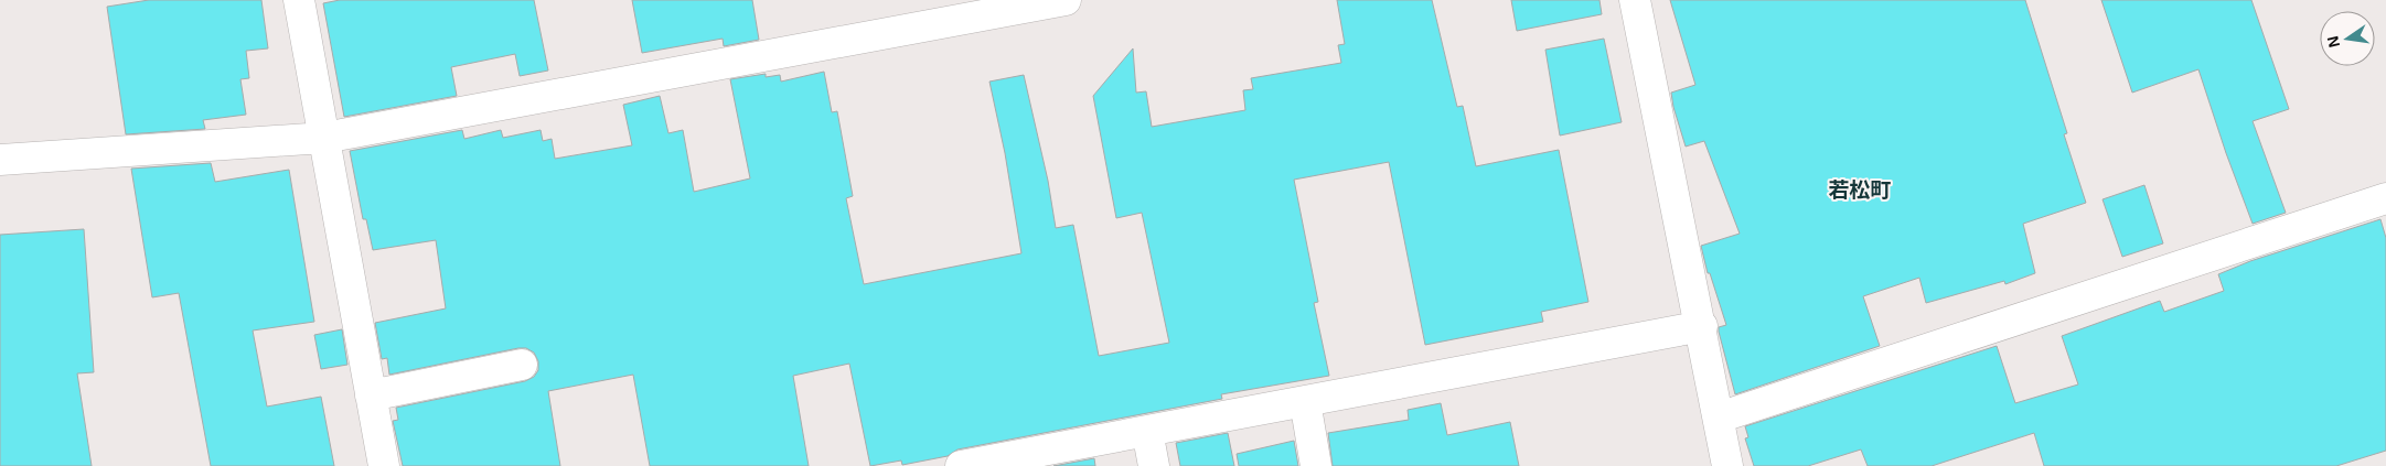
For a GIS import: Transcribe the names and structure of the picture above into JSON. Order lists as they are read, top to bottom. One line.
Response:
{"districts":["若松町"],"north":"left"}
